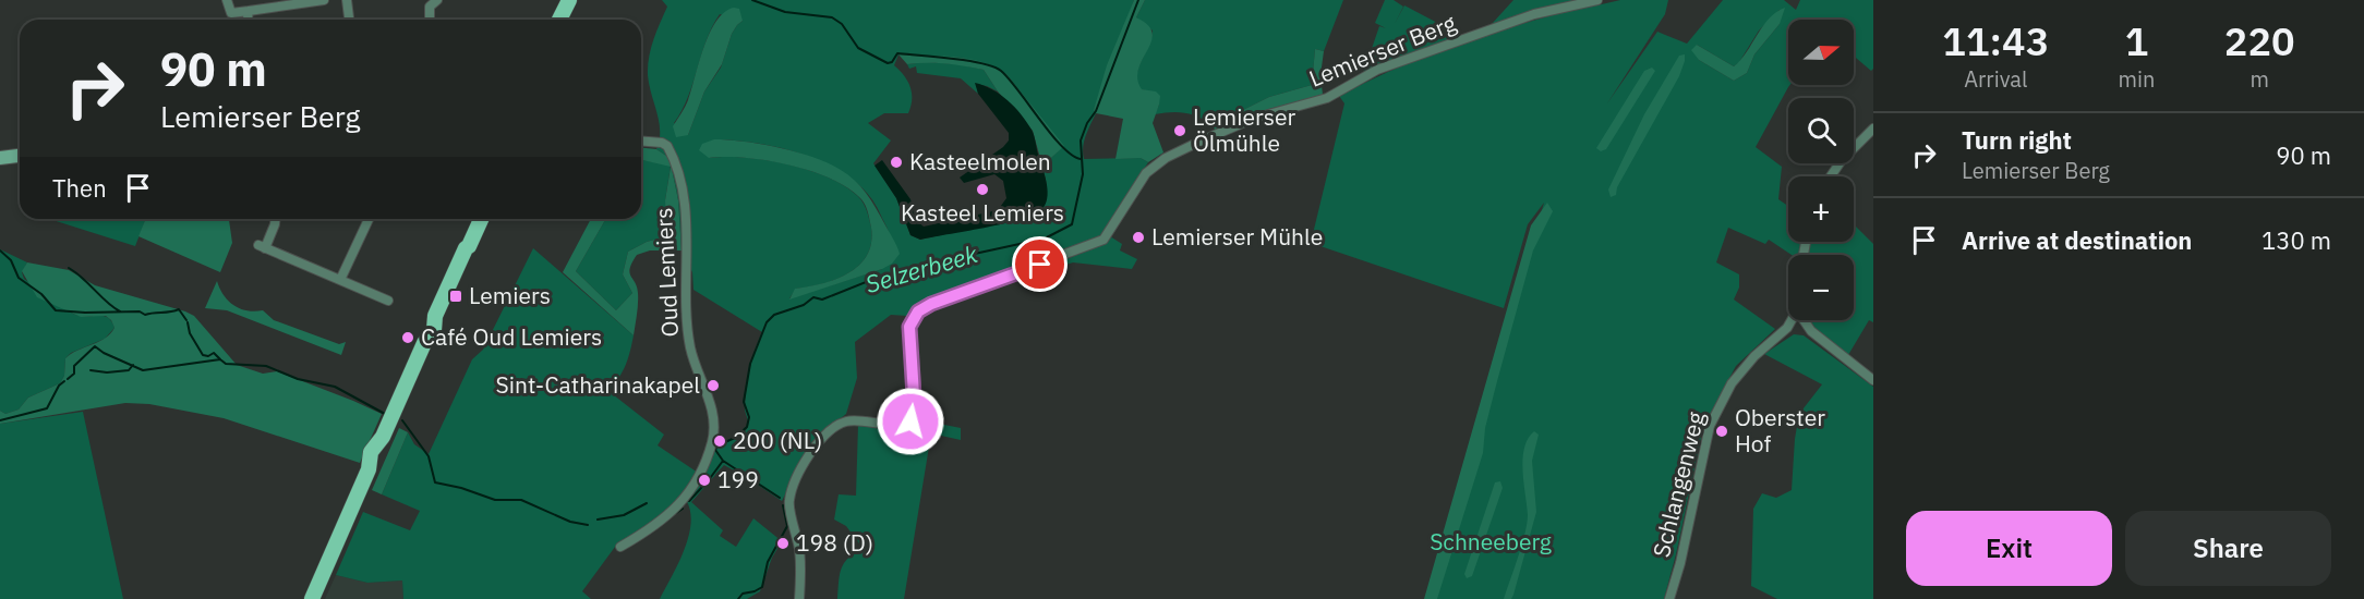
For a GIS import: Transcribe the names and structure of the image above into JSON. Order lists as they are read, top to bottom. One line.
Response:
{"streets":{"street":["Lemierser Berg","Oud Lemiers","Schlangenweg"]},"water":["Selzerbeek"],"parks":["Schneeberg"],"places":{"other":["Lemierser Ölmühle","Kasteelmolen","Kasteel Lemiers","Lemierser Mühle","Café Oud Lemiers","Sint-Catharinakapel","Oberster Hof","200 (NL)","199","198 (D)"],"transit":["Lemiers"]},"north":"right","page":{"eta":["11:43","Arrival","1","min","220","m"],"map_buttons":["+","−"],"turn":["90 m","Lemierser Berg"],"list":[{"name":"Turn right","note":"Lemierser Berg","value":"90 m"},{"name":"Arrive at destination","value":"130 m"}],"then":"Then","buttons":["Exit","Share"]}}
